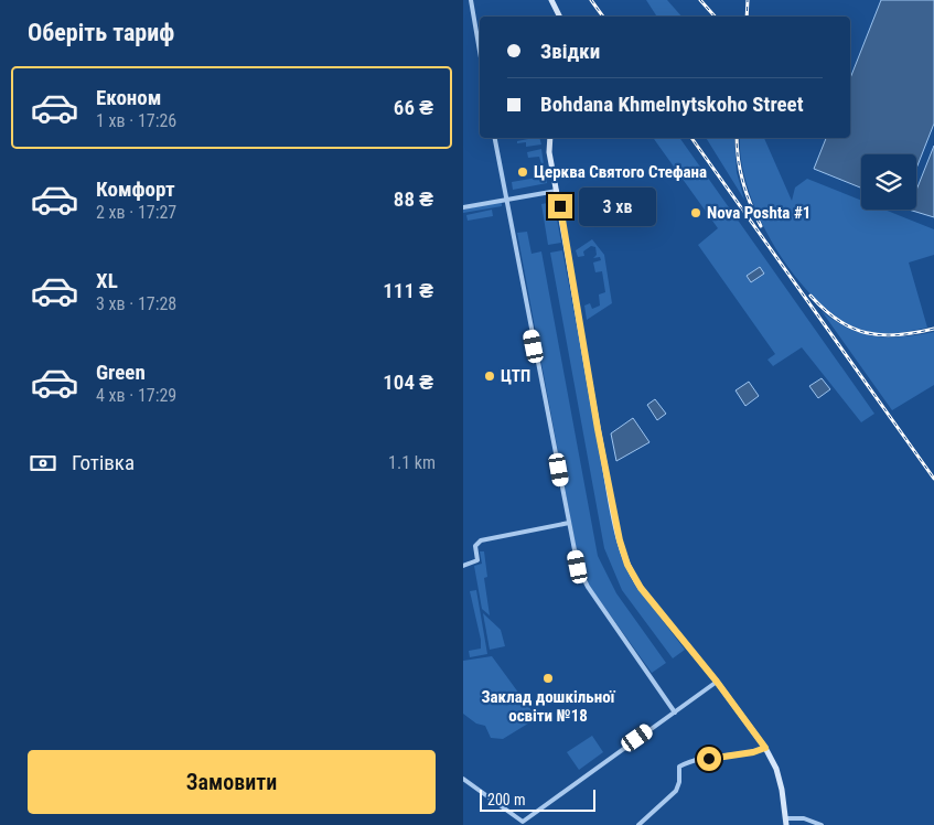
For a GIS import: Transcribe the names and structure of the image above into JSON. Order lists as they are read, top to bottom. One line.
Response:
{"places":["Церква Святого Стефана","Nova Poshta #1","ЦТП","Заклад дошкільної освіти №18"],"scale_bar":"200 m","page":{"heading":"Оберіть тариф","banner":["Звідки","Bohdana Khmelnytskoho Street"],"list":[{"name":"Економ","note":"1 хв · 17:26","value":"66 ₴"},{"name":"Комфорт","note":"2 хв · 17:27","value":"88 ₴"},{"name":"XL","note":"3 хв · 17:28","value":"111 ₴"},{"name":"Green","note":"4 хв · 17:29","value":"104 ₴"}],"bubble":"3 хв","pay":["Готівка","1.1 km"],"buttons":"Замовити","scale":"200 m"}}
